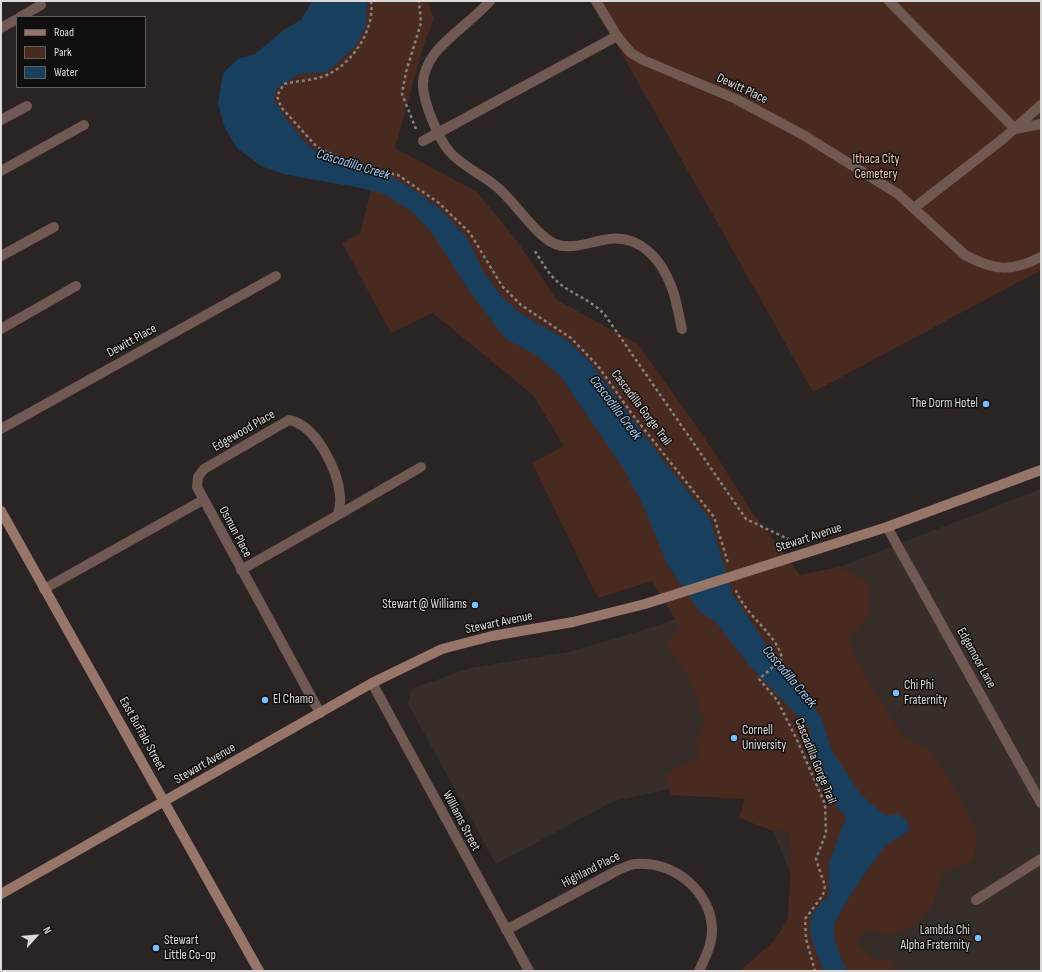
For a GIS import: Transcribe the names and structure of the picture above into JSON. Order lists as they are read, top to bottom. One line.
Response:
{"streets":{"street":["Dewitt Place","Edgewood Place","Osmun Place","Stewart Avenue","Edgemoor Lane","East Buffalo Street","Williams Street","Highland Place"],"path":["Cascadilla Gorge Trail"]},"crossings":[["Edgewood Place","Osmun Place"],["Osmun Place","Stewart Avenue"],["Osmun Place","East Buffalo Street"],["Stewart Avenue","Edgemoor Lane"],["Stewart Avenue","East Buffalo Street"],["Stewart Avenue","Williams Street"],["Williams Street","Highland Place"]],"water":["Cascadilla Creek"],"parks":["Ithaca City Cemetery"],"places":["The Dorm Hotel","Stewart @ Williams","Chi Phi Fraternity","El Chamo","Cornell University","Lambda Chi Alpha Fraternity","Stewart Little Co-op"],"legend":["Road","Park","Water"],"north":"top right"}
